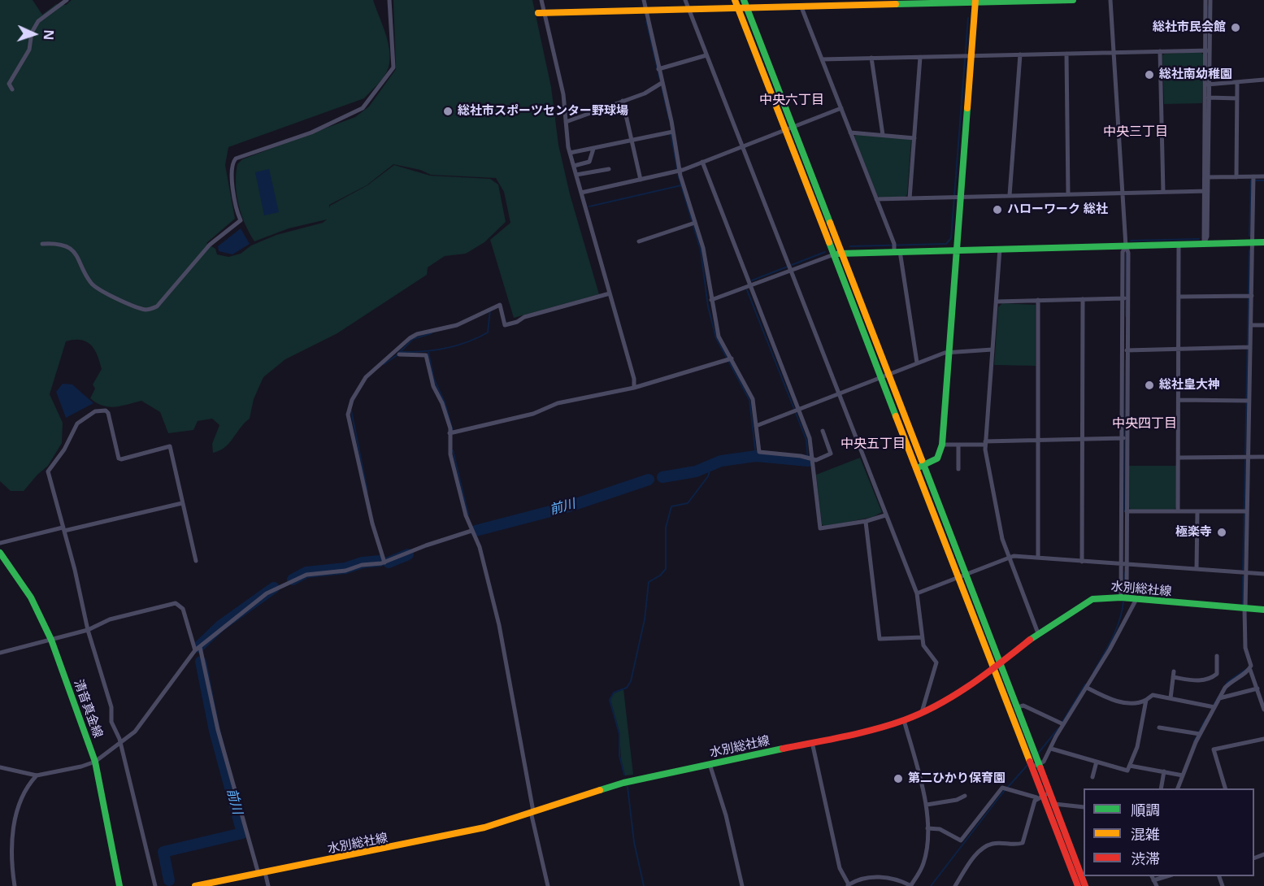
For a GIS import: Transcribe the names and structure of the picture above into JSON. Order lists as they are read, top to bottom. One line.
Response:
{"streets":{"street":["水別総社線","清音真金線"]},"districts":["中央六丁目","中央三丁目","中央四丁目","中央五丁目"],"water":["前川"],"places":["総社市民会館","総社南幼稚園","総社市スポーツセンター野球場","ハローワーク 総社","総社皇大神","極楽寺","第二ひかり保育園"],"legend":["順調","混雑","渋滞"],"north":"right"}
